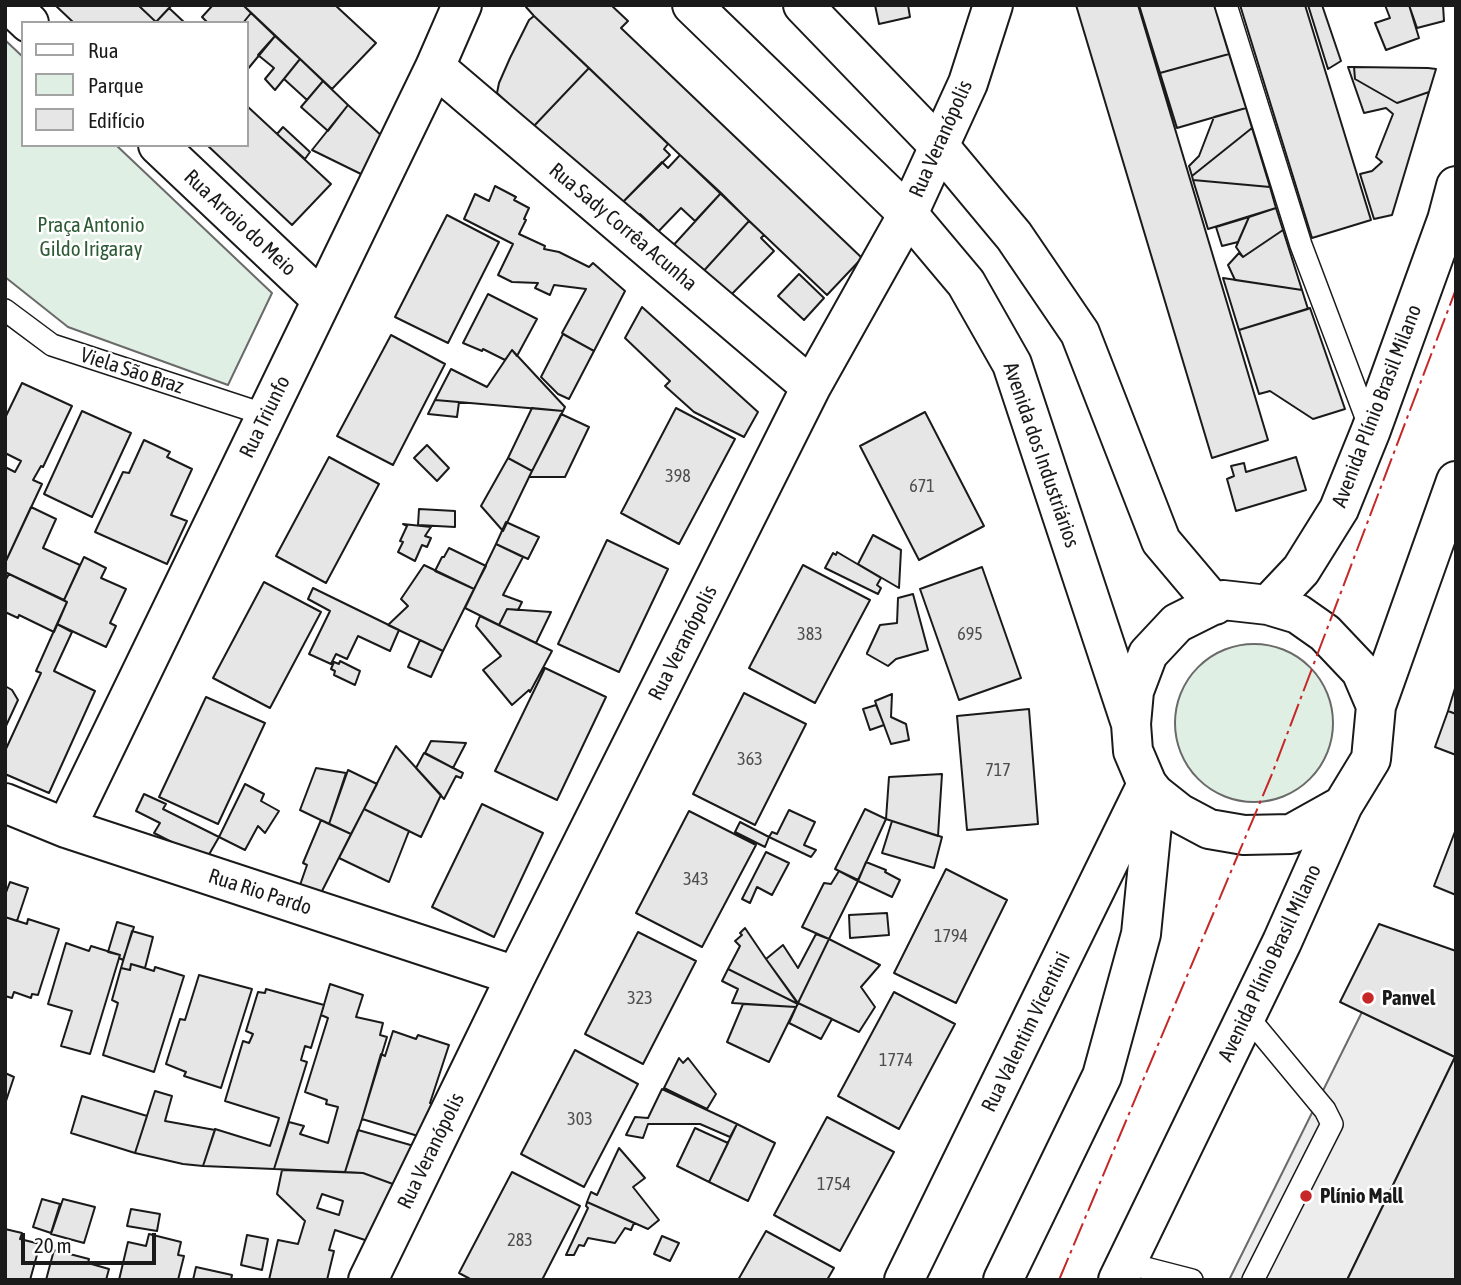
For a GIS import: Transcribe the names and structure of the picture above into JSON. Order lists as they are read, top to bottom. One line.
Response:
{"streets":{"street":["Rua Veranópolis","Rua Arroio do Meio","Rua Sady Corrêa Acunha","Avenida Plínio Brasil Milano","Rua Triunfo","Avenida dos Industriários","Rua Rio Pardo","Rua Valentim Vicentini"],"lane":["Viela São Braz"]},"crossings":[["Rua Veranópolis","Rua Sady Corrêa Acunha"],["Rua Veranópolis","Avenida dos Industriários"],["Rua Veranópolis","Rua Rio Pardo"],["Rua Arroio do Meio","Rua Triunfo"],["Rua Sady Corrêa Acunha","Rua Triunfo"],["Viela São Braz","Rua Triunfo"],["Avenida Plínio Brasil Milano","Avenida dos Industriários"],["Avenida Plínio Brasil Milano","Rua Valentim Vicentini"],["Rua Triunfo","Rua Rio Pardo"],["Avenida dos Industriários","Rua Valentim Vicentini"]],"parks":["Praça Antonio Gildo Irigaray"],"places":["Panvel","Plínio Mall"],"house_numbers":["398","671","383","695","363","717","343","1794","323","1774","303","1754","283"],"legend":["Rua","Parque","Edifício"],"scale_bar":"20 m"}
